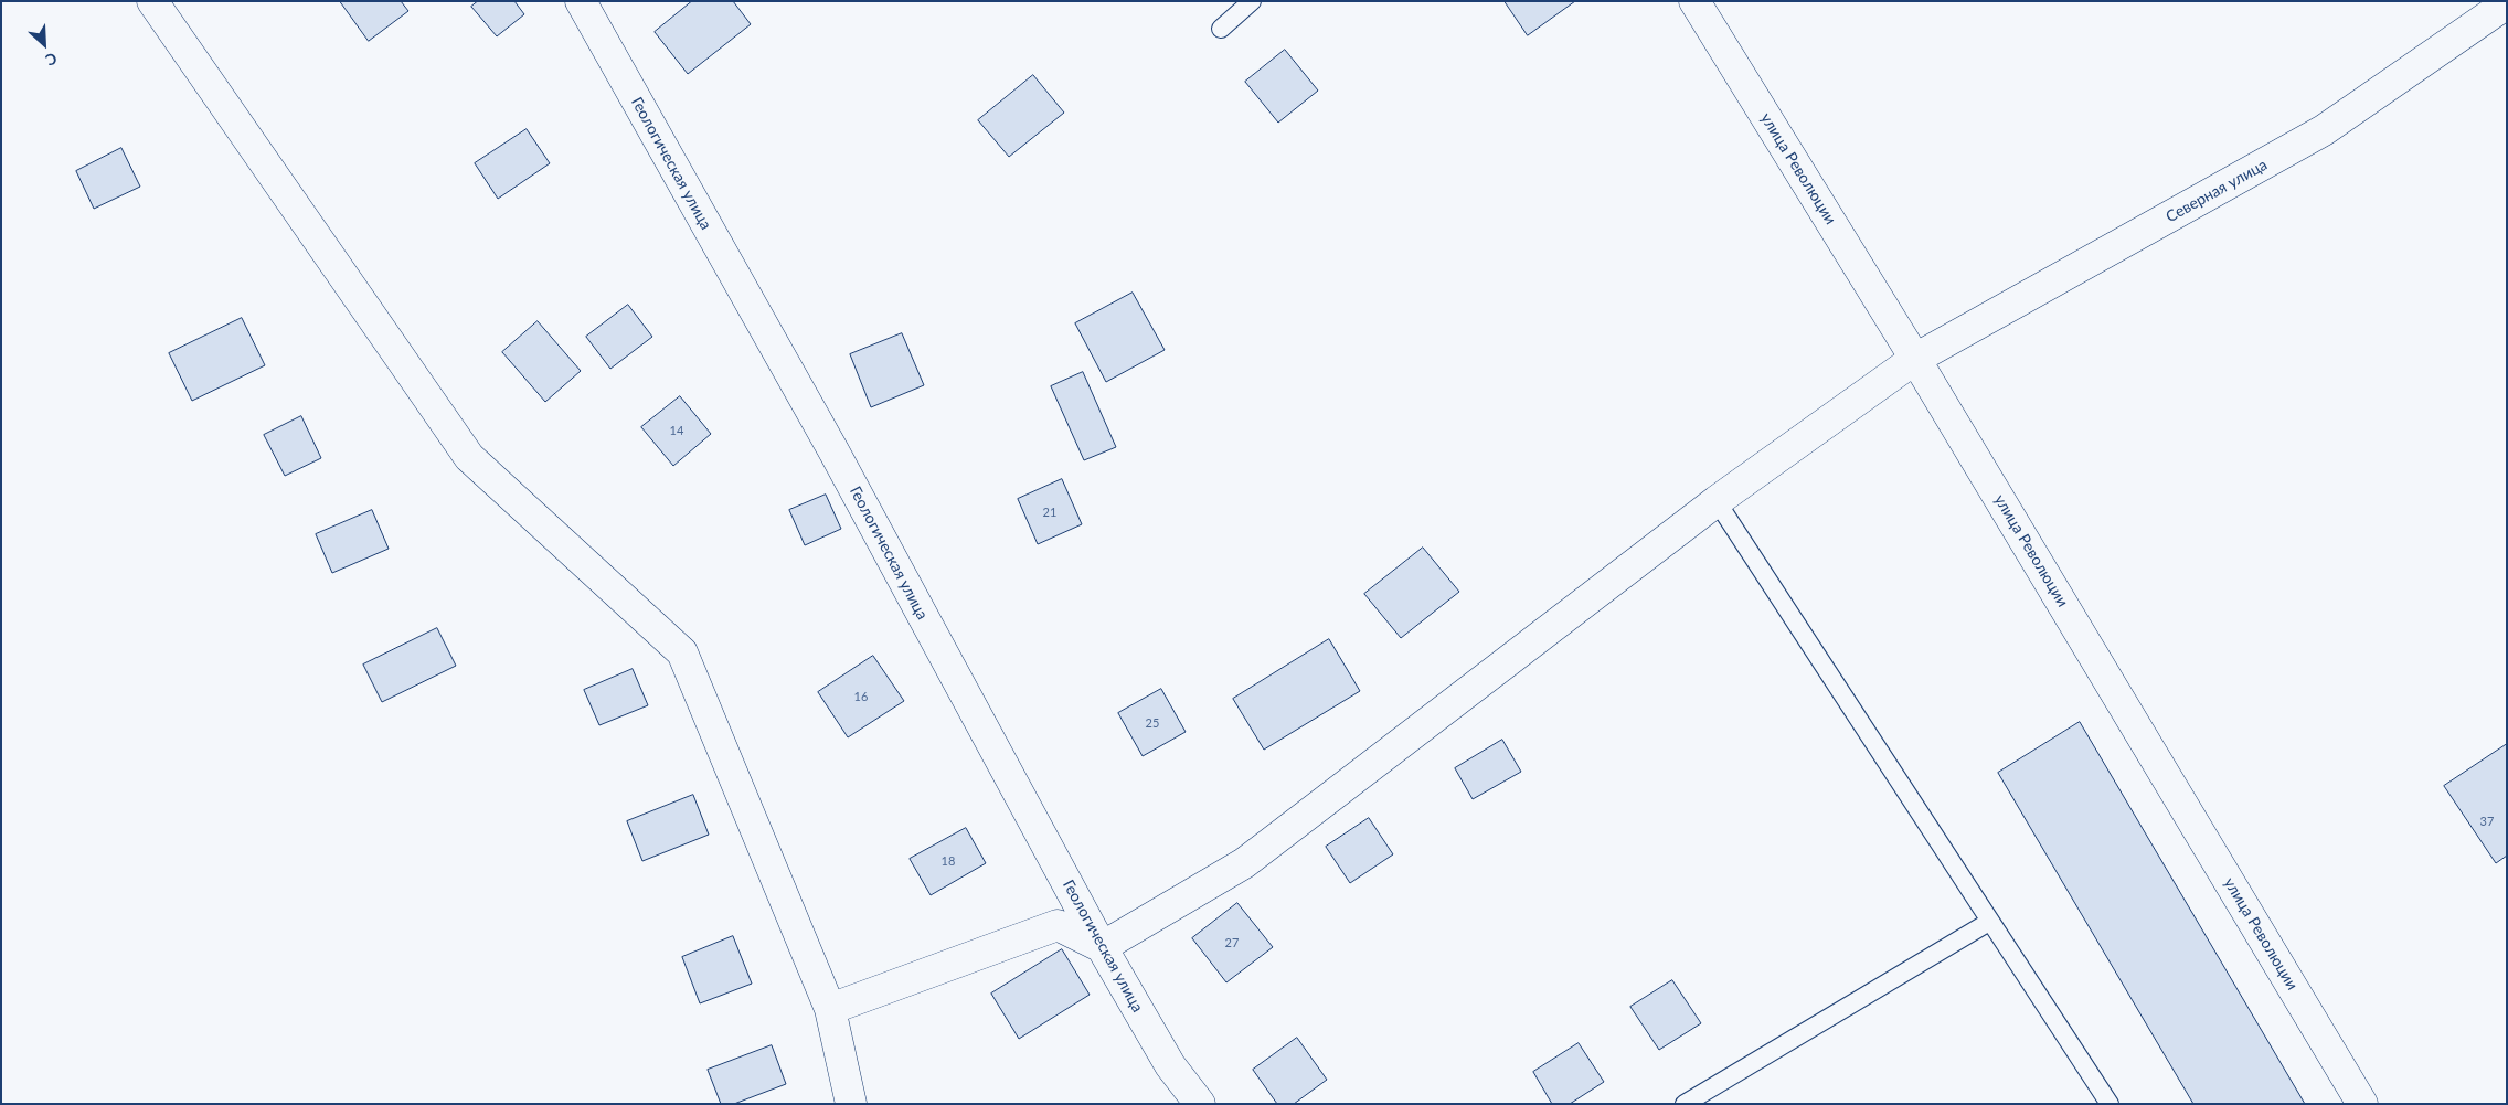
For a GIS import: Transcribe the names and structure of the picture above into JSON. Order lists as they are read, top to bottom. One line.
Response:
{"streets":{"street":["Геологическая улица","улица Революции","Северная улица"]},"crossings":[["Геологическая улица","Северная улица"],["улица Революции","Северная улица"]],"house_numbers":["14","21","16","25","37","18","27"],"north":"bottom right"}
